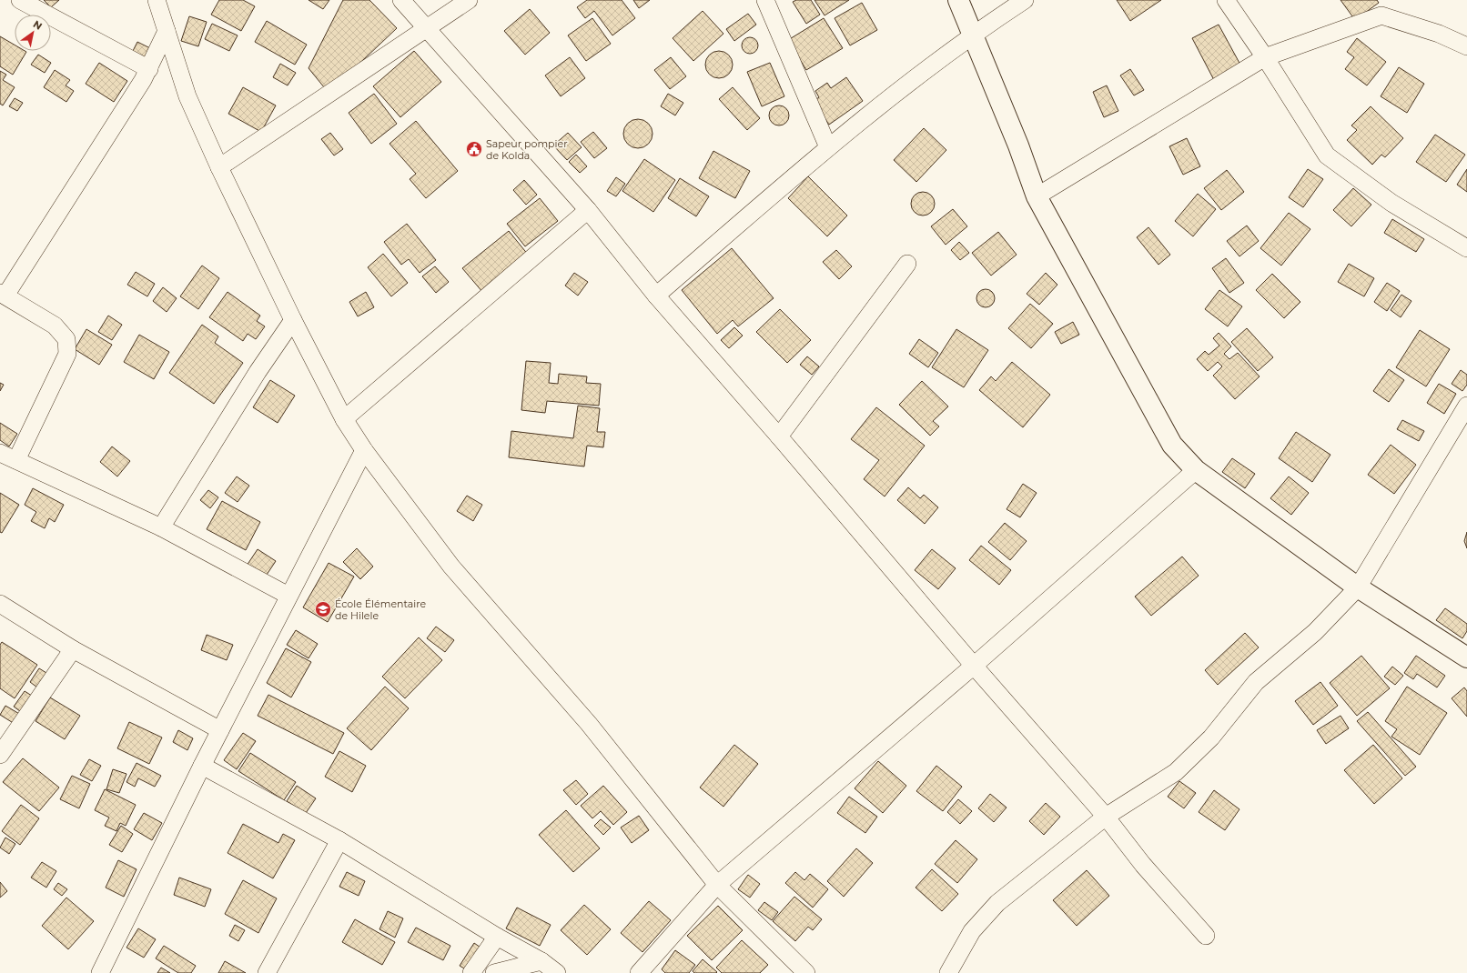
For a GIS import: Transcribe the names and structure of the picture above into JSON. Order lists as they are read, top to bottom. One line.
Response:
{"places":{"public building":["Sapeur pompier de Kolda"],"school or university":["École Élémentaire de Hilele"]},"north":"top right"}
